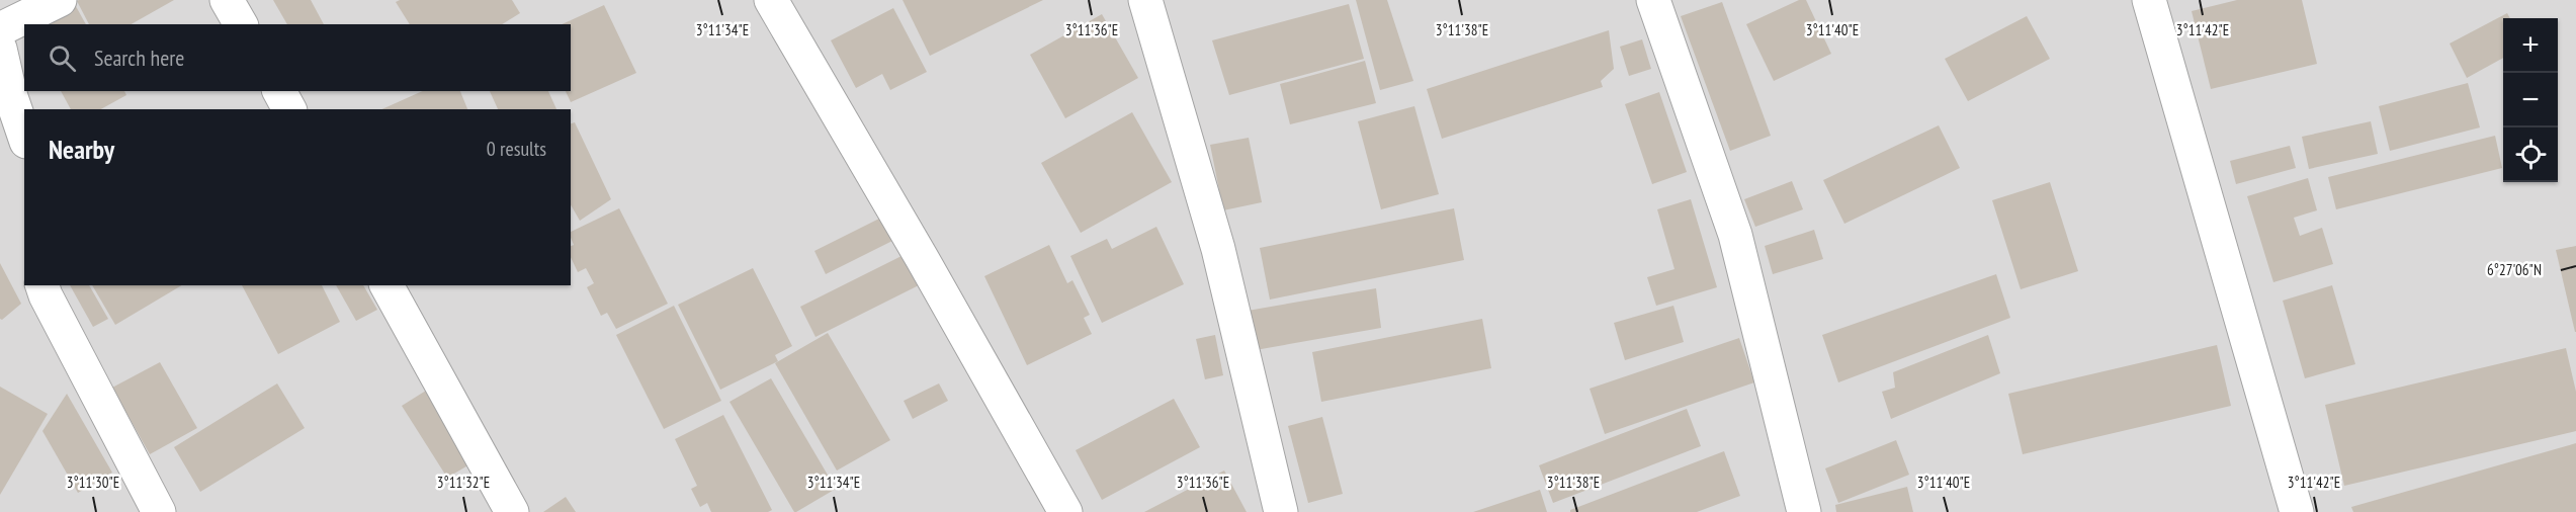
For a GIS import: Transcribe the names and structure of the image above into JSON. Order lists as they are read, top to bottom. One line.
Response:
{"page":{"map_buttons":["+","−"],"search":"Search here","heading":["Nearby","0 results"]},"coordinates":["3°11'34\"E","3°11'36\"E","3°11'38\"E","3°11'40\"E","3°11'42\"E","6°27'06\"N","3°11'30\"E","3°11'32\"E"]}
